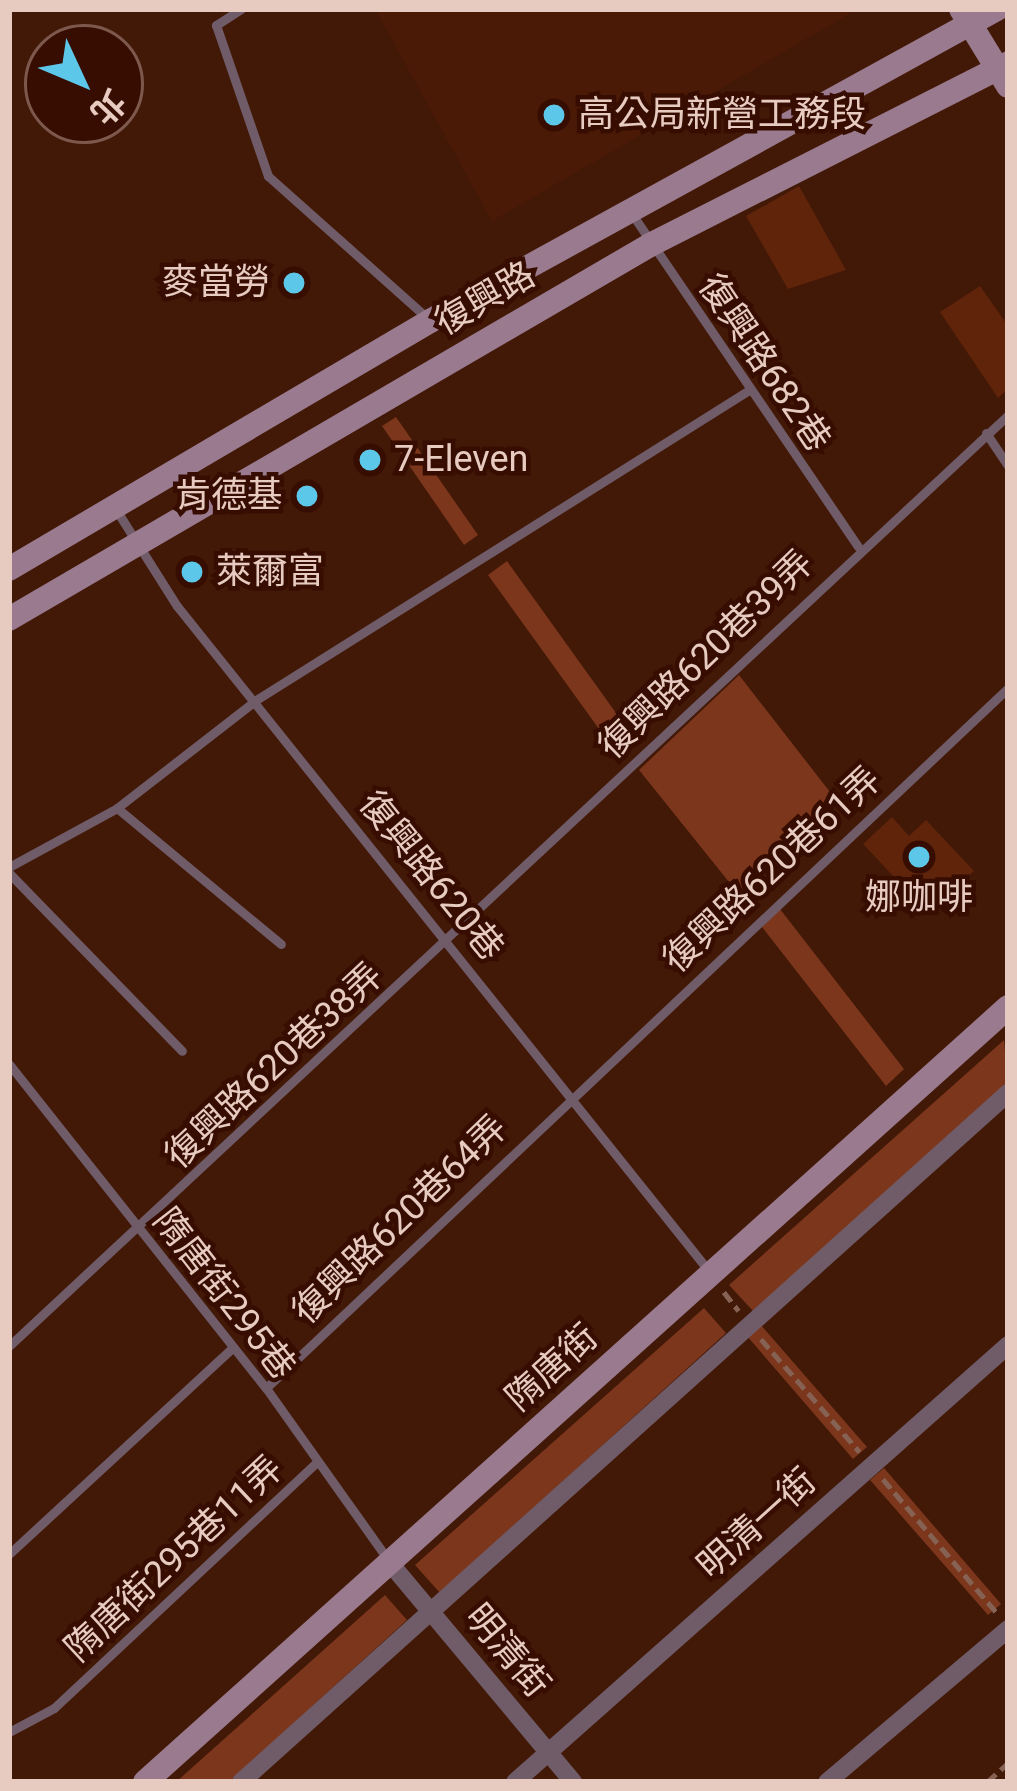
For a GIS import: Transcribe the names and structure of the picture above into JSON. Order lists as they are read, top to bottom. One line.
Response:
{"streets":{"street":["復興路","隋唐街","明清一街","明清街"],"lane":["復興路682巷","復興路620巷39弄","復興路620巷61弄","復興路620巷","復興路620巷38弄","復興路620巷64弄","隋唐街295巷","隋唐街295巷11弄"]},"crossings":[["復興路","復興路682巷"],["復興路","復興路620巷"],["復興路682巷","復興路620巷39弄"],["復興路620巷39弄","復興路620巷"],["復興路620巷39弄","復興路620巷38弄"],["復興路620巷61弄","復興路620巷"],["復興路620巷61弄","復興路620巷64弄"],["復興路620巷","復興路620巷38弄"],["復興路620巷","復興路620巷64弄"],["復興路620巷","隋唐街"],["復興路620巷38弄","隋唐街295巷"],["復興路620巷64弄","隋唐街295巷"],["隋唐街295巷","隋唐街"],["隋唐街295巷","隋唐街295巷11弄"],["隋唐街295巷","明清街"],["隋唐街","明清街"],["明清一街","明清街"]],"places":["高公局新營工務段","麥當勞","7-Eleven","肯德基","萊爾富","娜咖啡"],"north":"bottom right"}
